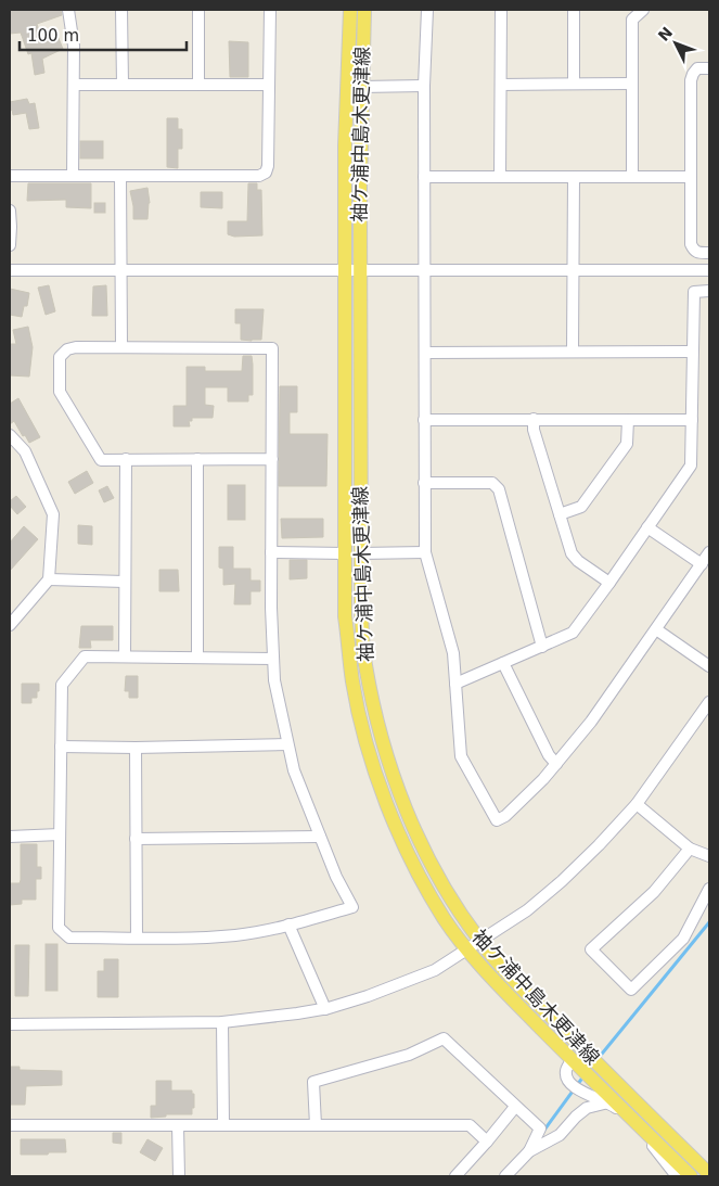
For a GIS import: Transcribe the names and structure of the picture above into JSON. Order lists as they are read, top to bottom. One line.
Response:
{"streets":{"main road":["袖ケ浦中島木更津線"]},"scale_bar":"100 m","north":"top left"}
